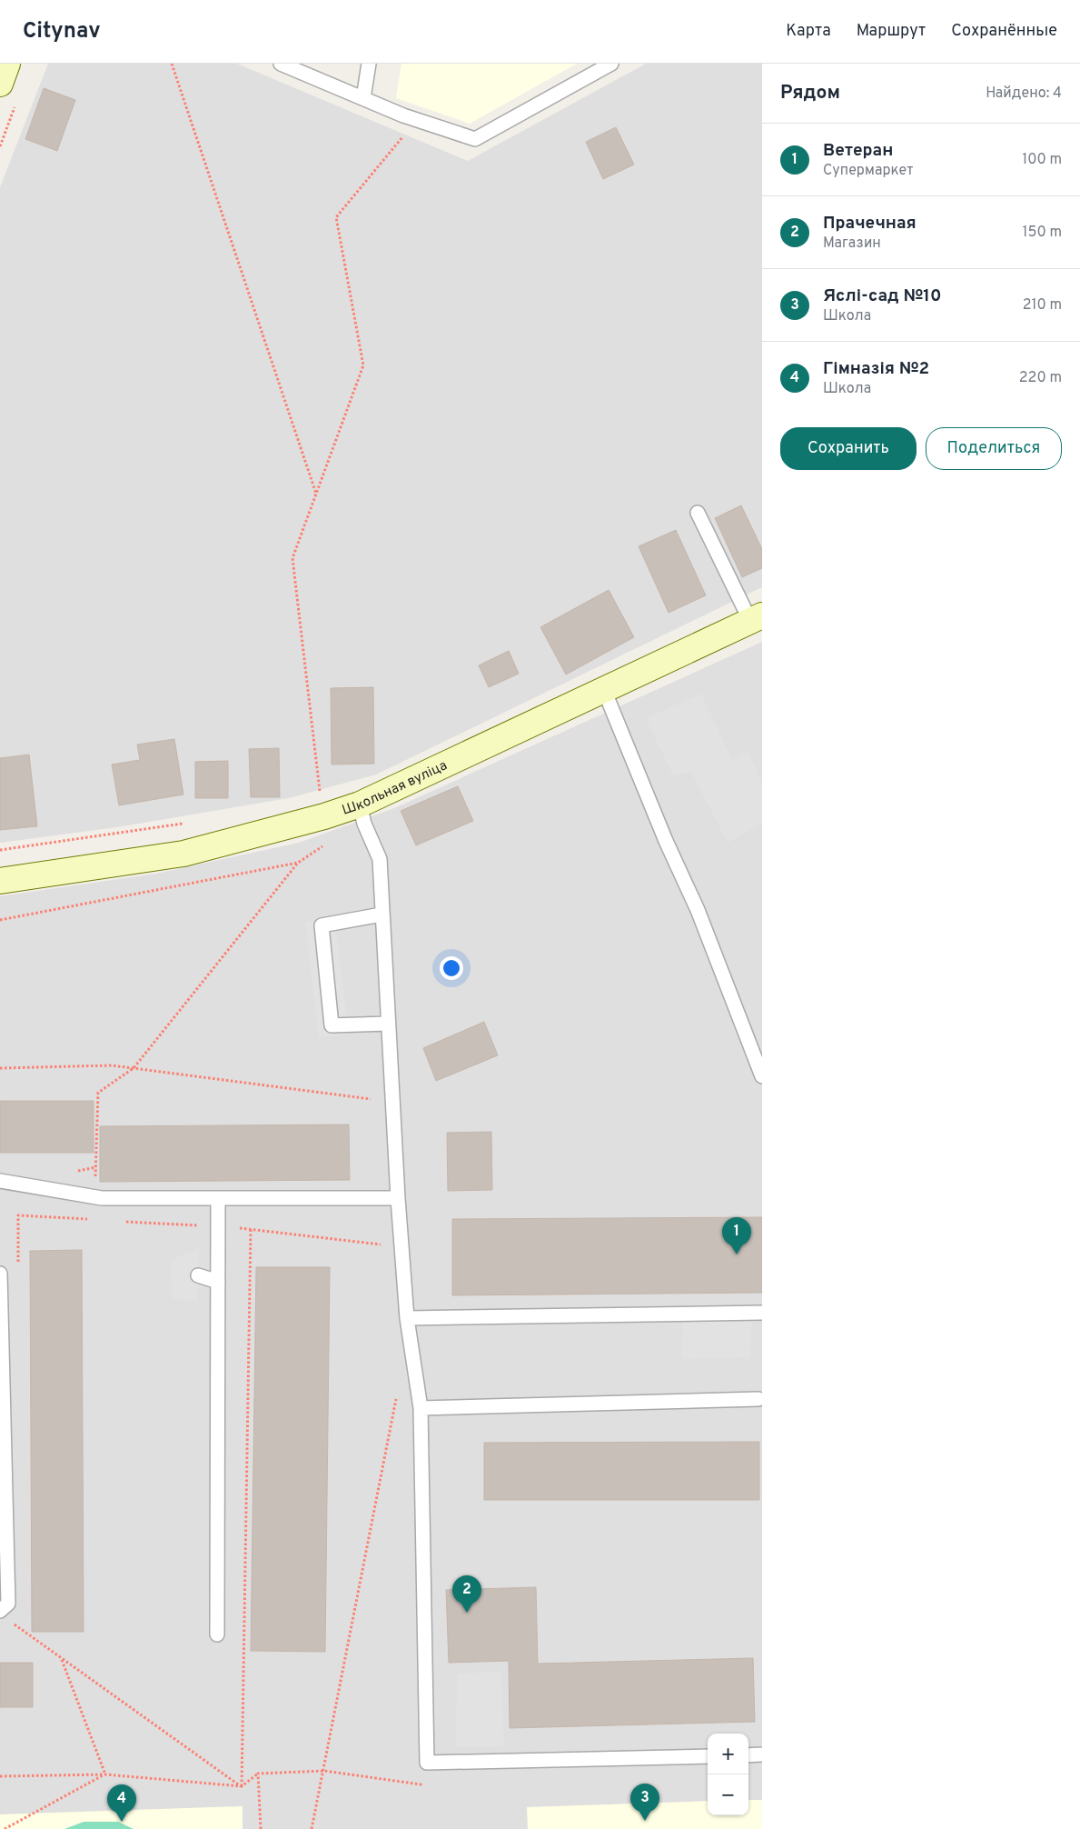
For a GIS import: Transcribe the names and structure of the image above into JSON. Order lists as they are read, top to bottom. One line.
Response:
{"streets":{"street":["Школьная вуліца"]},"page":{"header":"Citynav","nav":["Карта","Маршрут","Сохранённые"],"heading":["Рядом","Найдено: 4"],"list":[{"mark":"1","name":"Ветеран","note":"Супермаркет","value":"100 m"},{"mark":"2","name":"Прачечная","note":"Магазин","value":"150 m"},{"mark":"3","name":"Яслі-сад №10","note":"Школа","value":"210 m"},{"mark":"4","name":"Гімназія №2","note":"Школа","value":"220 m"}],"buttons":["Сохранить","Поделиться"],"pins":["1","2","3","4"],"map_buttons":["+","−"]}}
